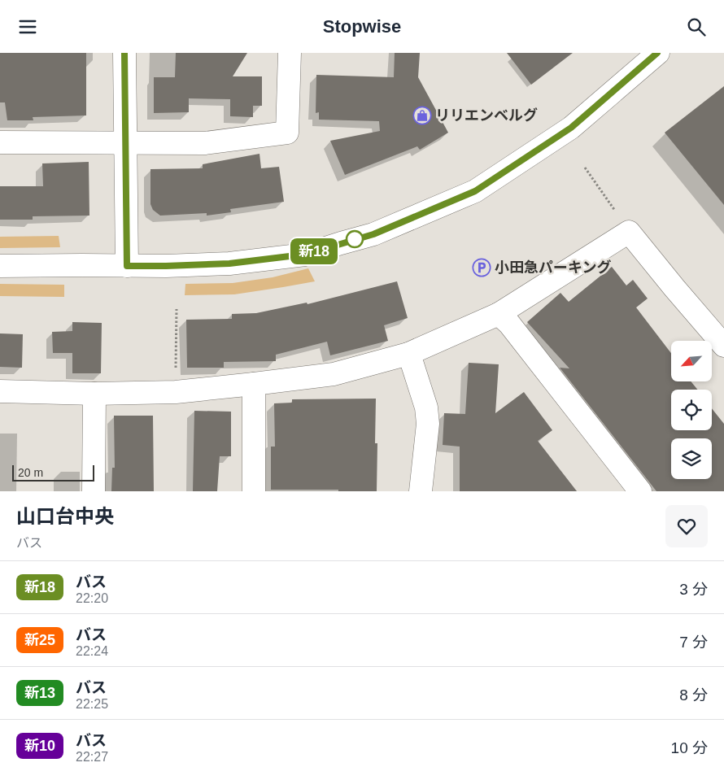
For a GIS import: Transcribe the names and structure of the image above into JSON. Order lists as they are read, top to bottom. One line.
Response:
{"places":{"shop":["リリエンベルグ"],"parking":["小田急パーキング"]},"lines":["bus line 新18"],"scale_bar":"20 m","north":"bottom left","page":{"header":"Stopwise","on_map":"新18","scale":"20 m","heading":["山口台中央","バス"],"list":[{"mark":"新18","name":"バス","note":"22:20","value":"3 分"},{"mark":"新25","name":"バス","note":"22:24","value":"7 分"},{"mark":"新13","name":"バス","note":"22:25","value":"8 分"},{"mark":"新10","name":"バス","note":"22:27","value":"10 分"}]}}
